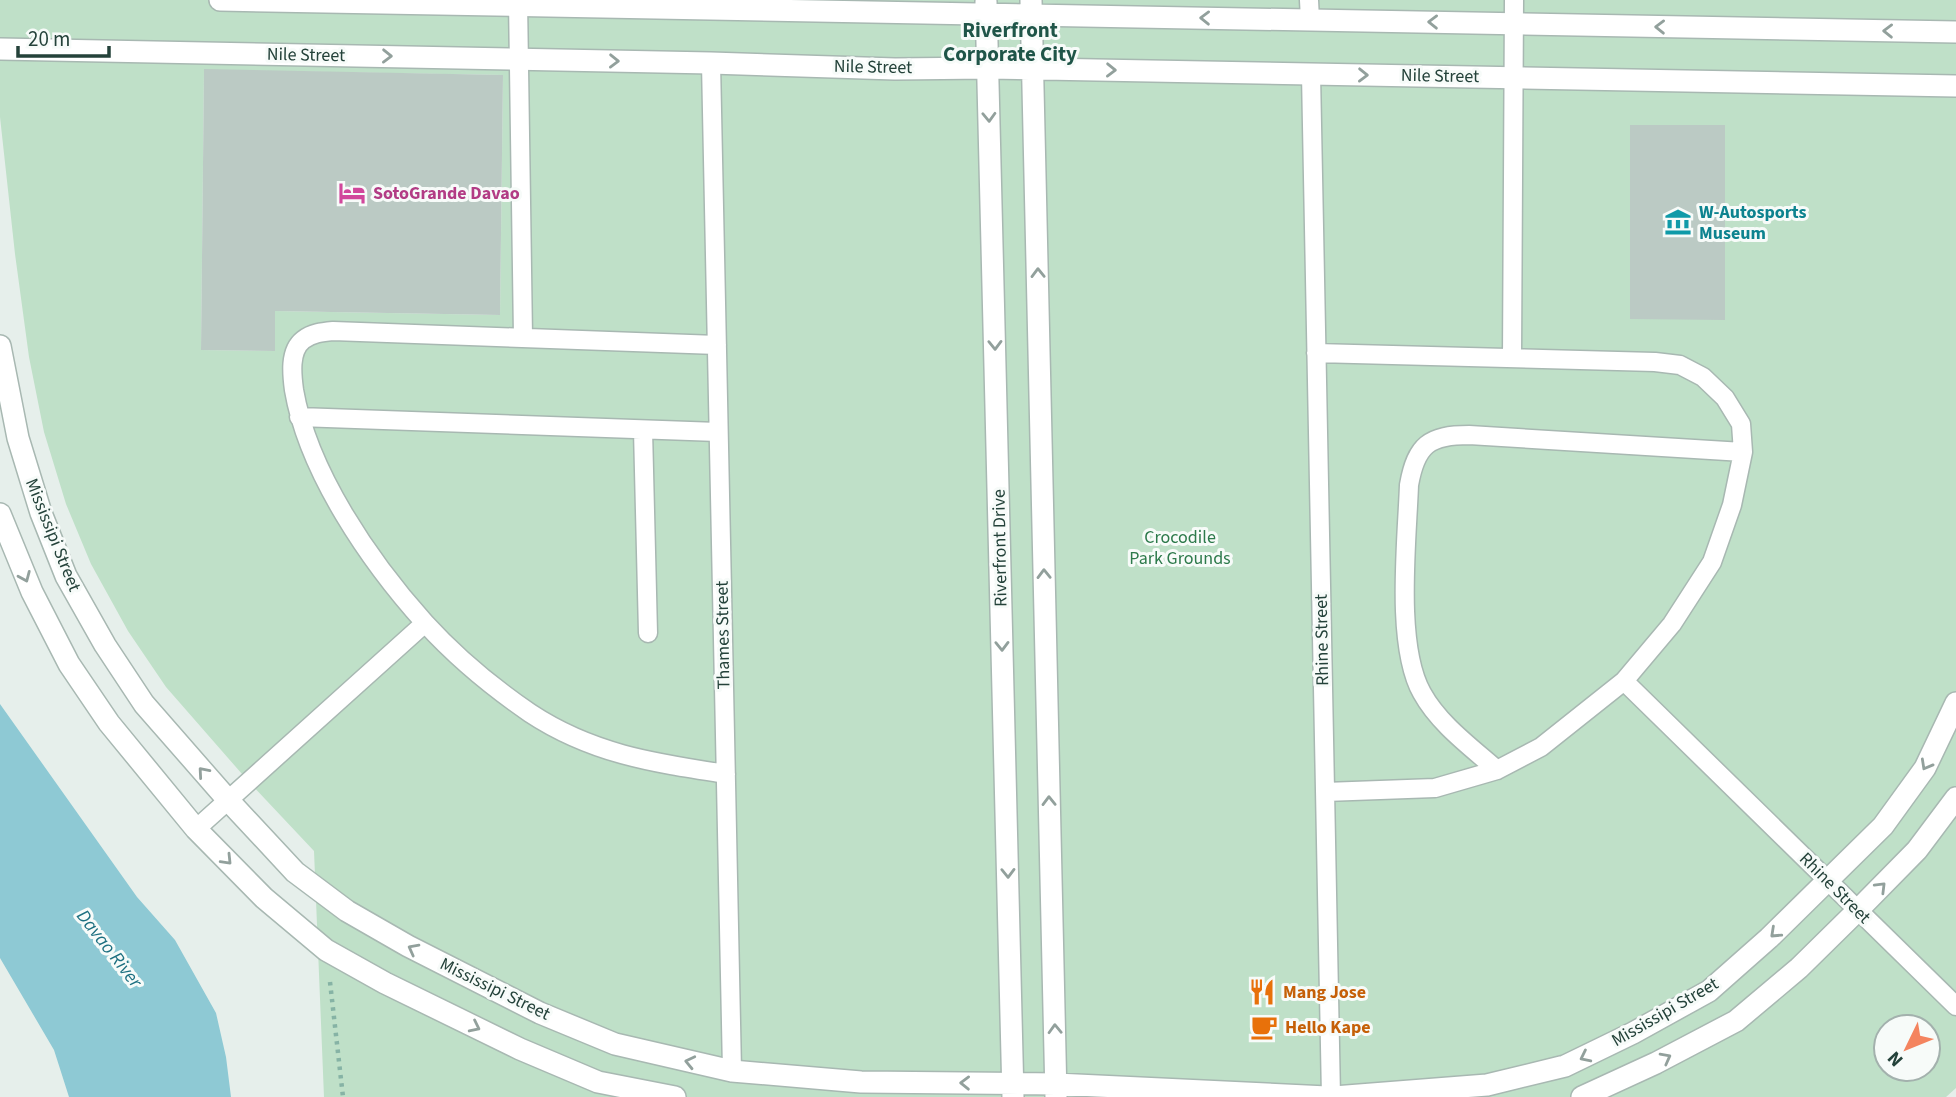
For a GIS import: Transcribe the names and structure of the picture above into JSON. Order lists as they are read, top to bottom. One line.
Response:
{"streets":{"street":["Nile Street","Mississipi Street","Riverfront Drive"],"lane":["Thames Street","Rhine Street"]},"crossings":[["Nile Street","Riverfront Drive"],["Nile Street","Thames Street"],["Nile Street","Rhine Street"],["Mississipi Street","Riverfront Drive"],["Mississipi Street","Thames Street"],["Mississipi Street","Rhine Street"]],"districts":["Riverfront Corporate City"],"water":["Davao River"],"parks":["Crocodile Park Grounds"],"places":{"hotel":["SotoGrande Davao"],"museum":["W-Autosports Museum"],"restaurant":["Mang Jose"],"cafe":["Hello Kape"]},"scale_bar":"20 m","north":"bottom left"}
